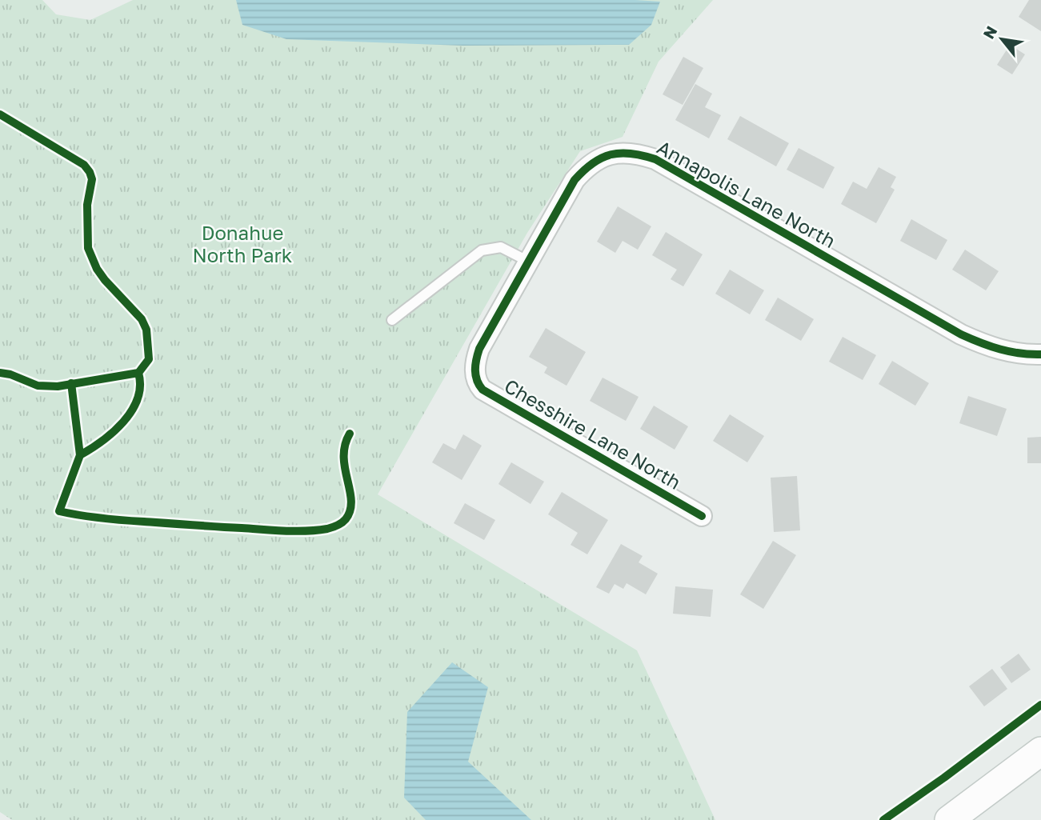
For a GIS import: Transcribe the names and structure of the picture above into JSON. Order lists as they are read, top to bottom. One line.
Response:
{"streets":{"street":["Annapolis Lane North","Chesshire Lane North"]},"crossings":[["Annapolis Lane North","Chesshire Lane North"]],"parks":["Donahue North Park"],"north":"top left"}
